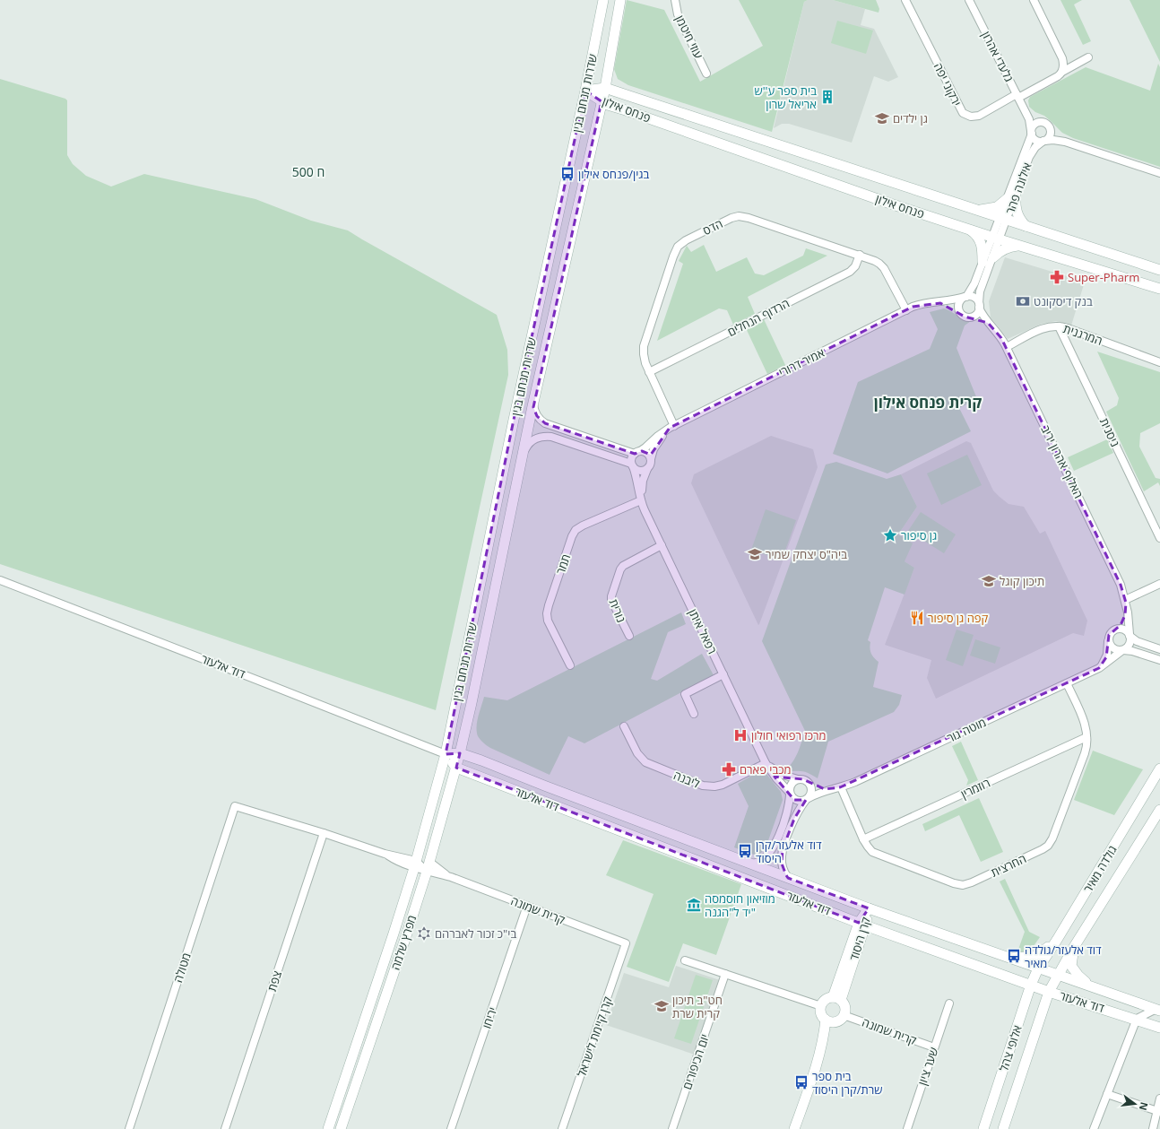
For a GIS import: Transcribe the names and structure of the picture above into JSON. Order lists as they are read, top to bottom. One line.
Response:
{"streets":{"street":["עוזי חיטמן","גלעדי אהרון","ירקוני יפה","שדרות מנחם בגין","פנחס אילון","אילונה פהר","הדס","הרדוף הנחלים","המרגנית","אמיר דרורי","ניסנית","האלוף אהרון יריב","תמר","נורית","רפאל איתן","דוד אלעזר","מוטה גור","ליבנה","רוזמרין","החרצית","גולדה מאיר","קרית שמונה","קרן היסוד","מפרץ שלמה","מטולה","צפת","יריחו","קרן קיימת לישראל","אלופי צהל","יום הכיפורים","שער ציון"]},"crossings":[["גלעדי אהרון","ירקוני יפה"],["גלעדי אהרון","אילונה פהר"],["שדרות מנחם בגין","פנחס אילון"],["שדרות מנחם בגין","דוד אלעזר"],["שדרות מנחם בגין","מפרץ שלמה"],["פנחס אילון","אילונה פהר"],["הדס","הרדוף הנחלים"],["הדס","אמיר דרורי"],["המרגנית","ניסנית"],["המרגנית","האלוף אהרון יריב"],["אמיר דרורי","האלוף אהרון יריב"],["אמיר דרורי","רפאל איתן"],["האלוף אהרון יריב","מוטה גור"],["תמר","רפאל איתן"],["נורית","רפאל איתן"],["רפאל איתן","מוטה גור"],["רפאל איתן","ליבנה"],["דוד אלעזר","גולדה מאיר"],["דוד אלעזר","קרן היסוד"],["דוד אלעזר","מפרץ שלמה"],["דוד אלעזר","אלופי צהל"],["מוטה גור","החרצית"],["רוזמרין","החרצית"],["גולדה מאיר","אלופי צהל"],["קרית שמונה","קרן היסוד"],["קרית שמונה","מפרץ שלמה"],["קרית שמונה","יריחו"],["קרית שמונה","קרן קיימת לישראל"],["קרית שמונה","שער ציון"],["מטולה","צפת"]],"districts":["ח 500","קרית פנחס אילון"],"places":{"building":["בית ספר ע''ש אריאל שרון"],"school or university":["גן ילדים","ביה\"ס יצחק שמיר","תיכון קוגל","חט\"ב תיכון קרית שרת"],"bus stop":["בגין/פנחס אילון","דוד אלעזר/קרן היסוד","דוד אלעזר/גולדה מאיר","בית ספר שרת/קרן היסוד"],"pharmacy":["Super-Pharm","מכבי פארם"],"bank":["בנק דיסקונט"],"place":["גן סיפור"],"restaurant":["קפה גן סיפור"],"hospital":["מרכז רפואי חולון"],"museum":["מוזיאון חוסמסה יד ל\"הגנה\""],"synagogue":["בי\"כ זכור לאברהם"]},"north":"right"}
